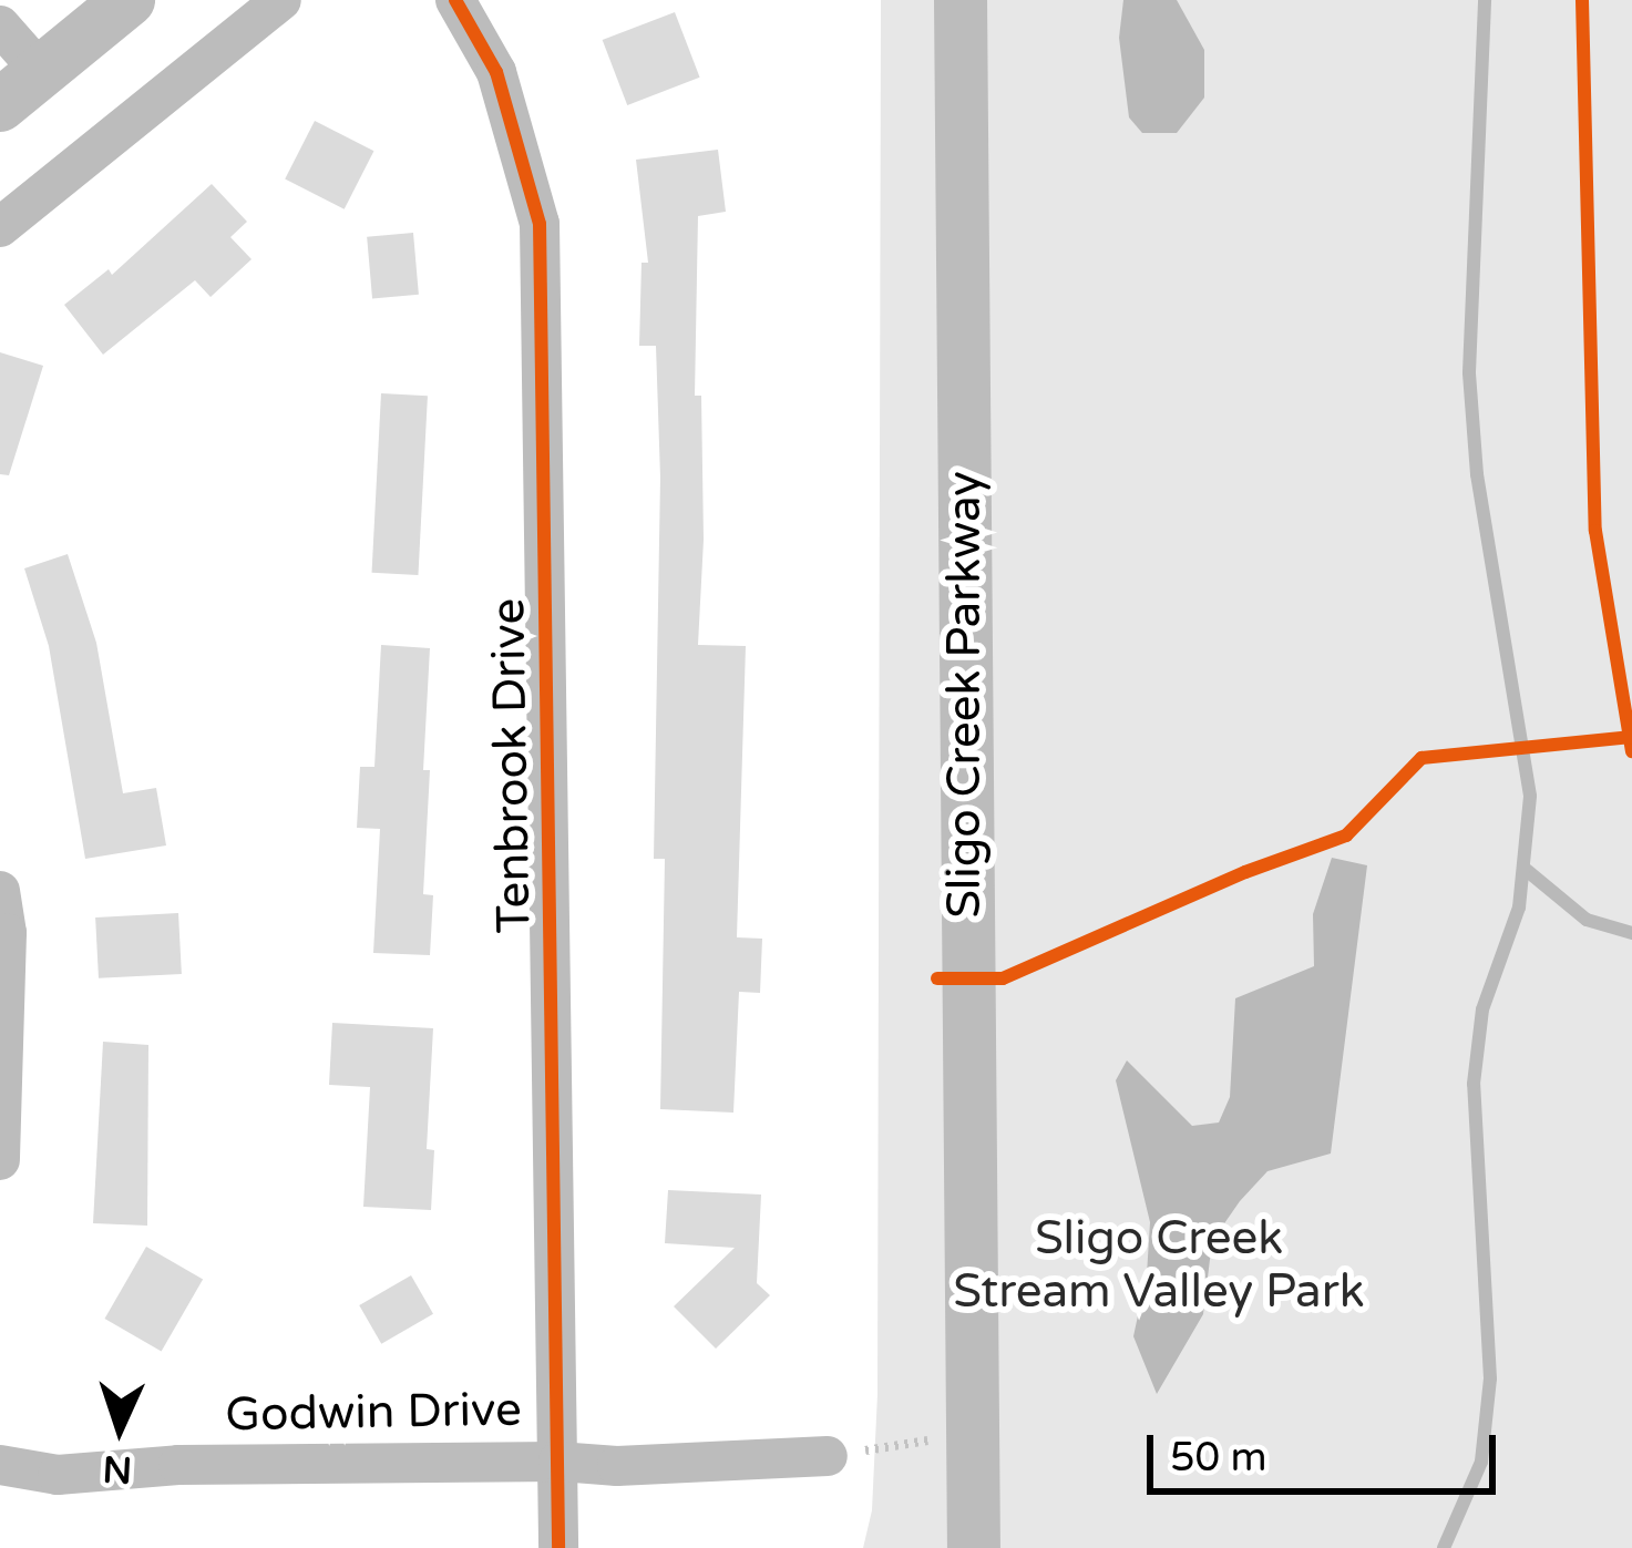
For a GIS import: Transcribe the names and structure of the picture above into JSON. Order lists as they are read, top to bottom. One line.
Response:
{"streets":{"street":["Sligo Creek Parkway","Tenbrook Drive","Godwin Drive"]},"crossings":[["Tenbrook Drive","Godwin Drive"]],"parks":["Sligo Creek Stream Valley Park"],"scale_bar":"50 m","north":"bottom"}
